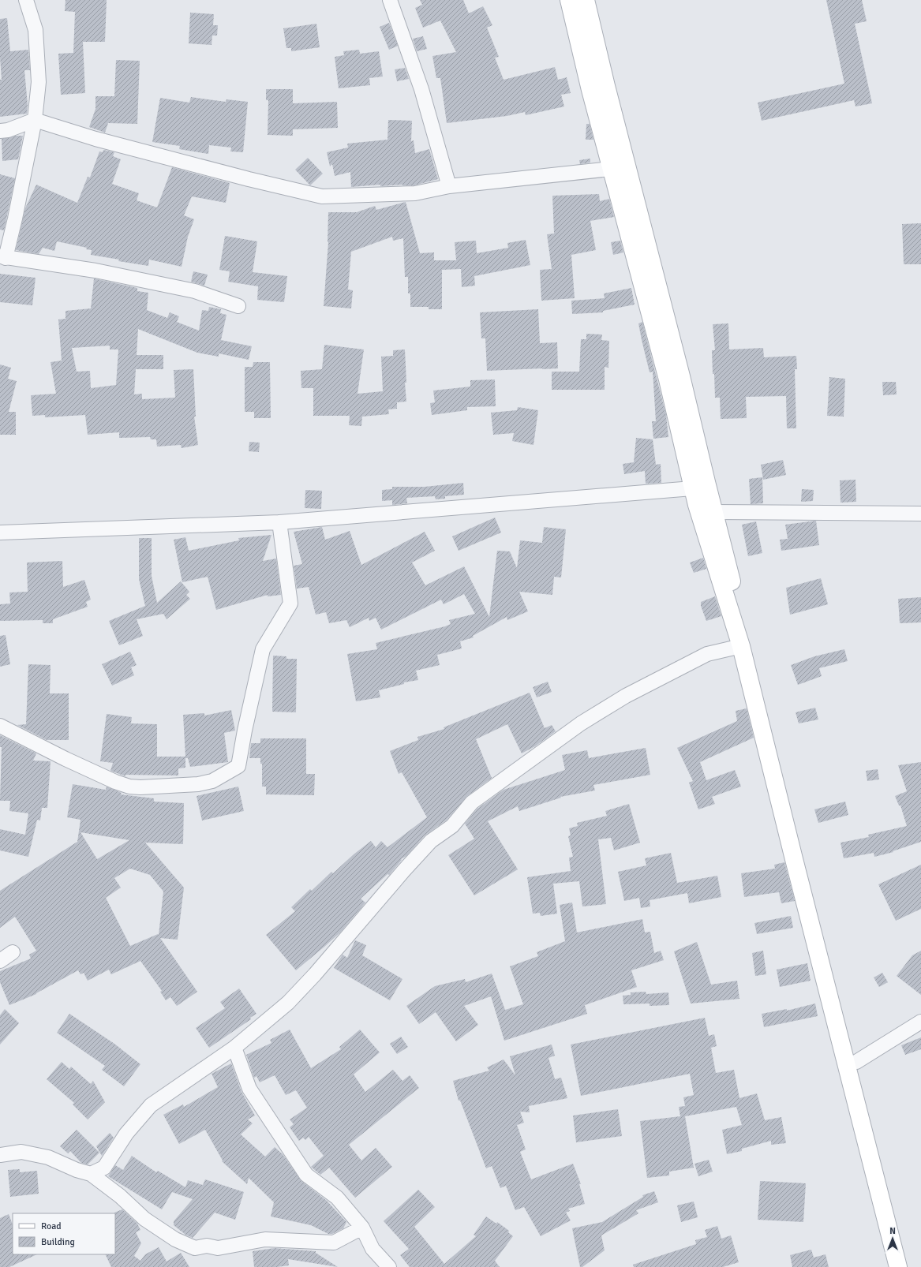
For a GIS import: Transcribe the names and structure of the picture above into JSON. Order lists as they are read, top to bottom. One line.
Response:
{"legend":["Road","Building"],"north":"top"}
